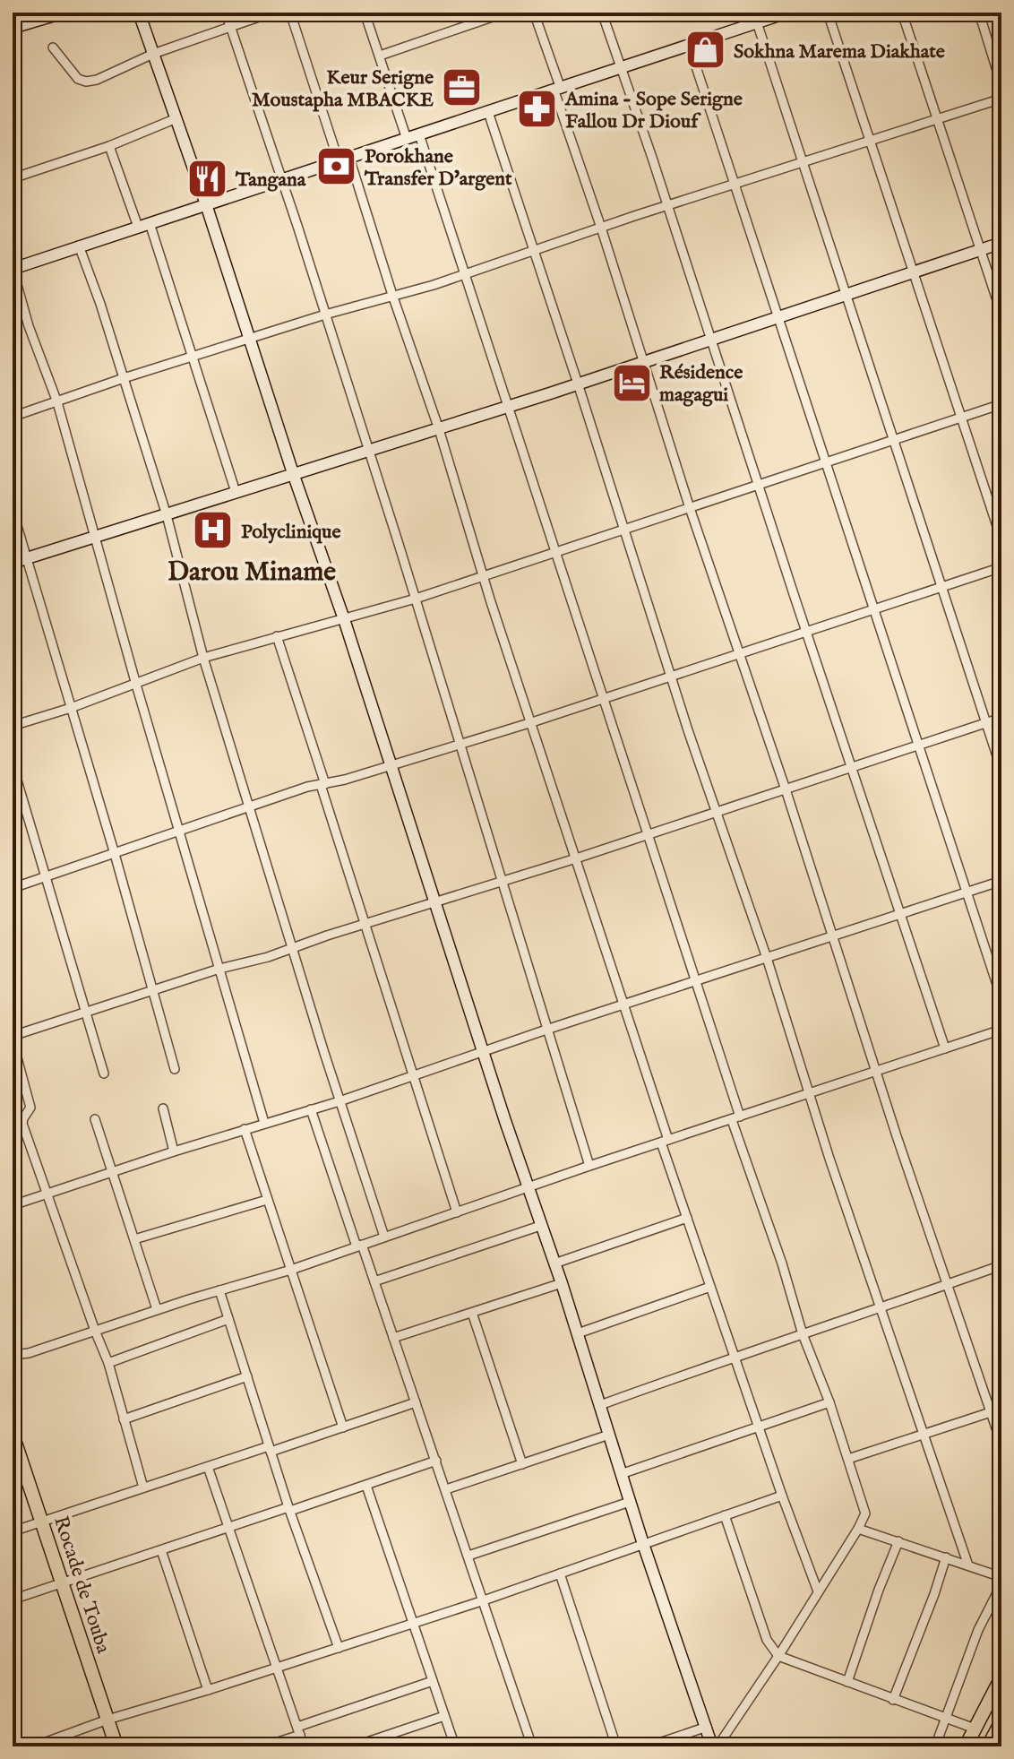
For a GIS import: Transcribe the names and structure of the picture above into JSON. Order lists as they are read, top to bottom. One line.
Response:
{"streets":{"main road":["Rocade de Touba"]},"districts":["Darou Miname"],"places":{"shop":["Sokhna Marema Diakhate"],"office":["Keur Serigne Moustapha MBACKE"],"pharmacy":["Amina - Sope Serigne Fallou Dr Diouf"],"bank":["Porokhane Transfer D'argent"],"restaurant":["Tangana"],"hotel":["Résidence magagui"],"hospital":["Polyclinique"]}}
